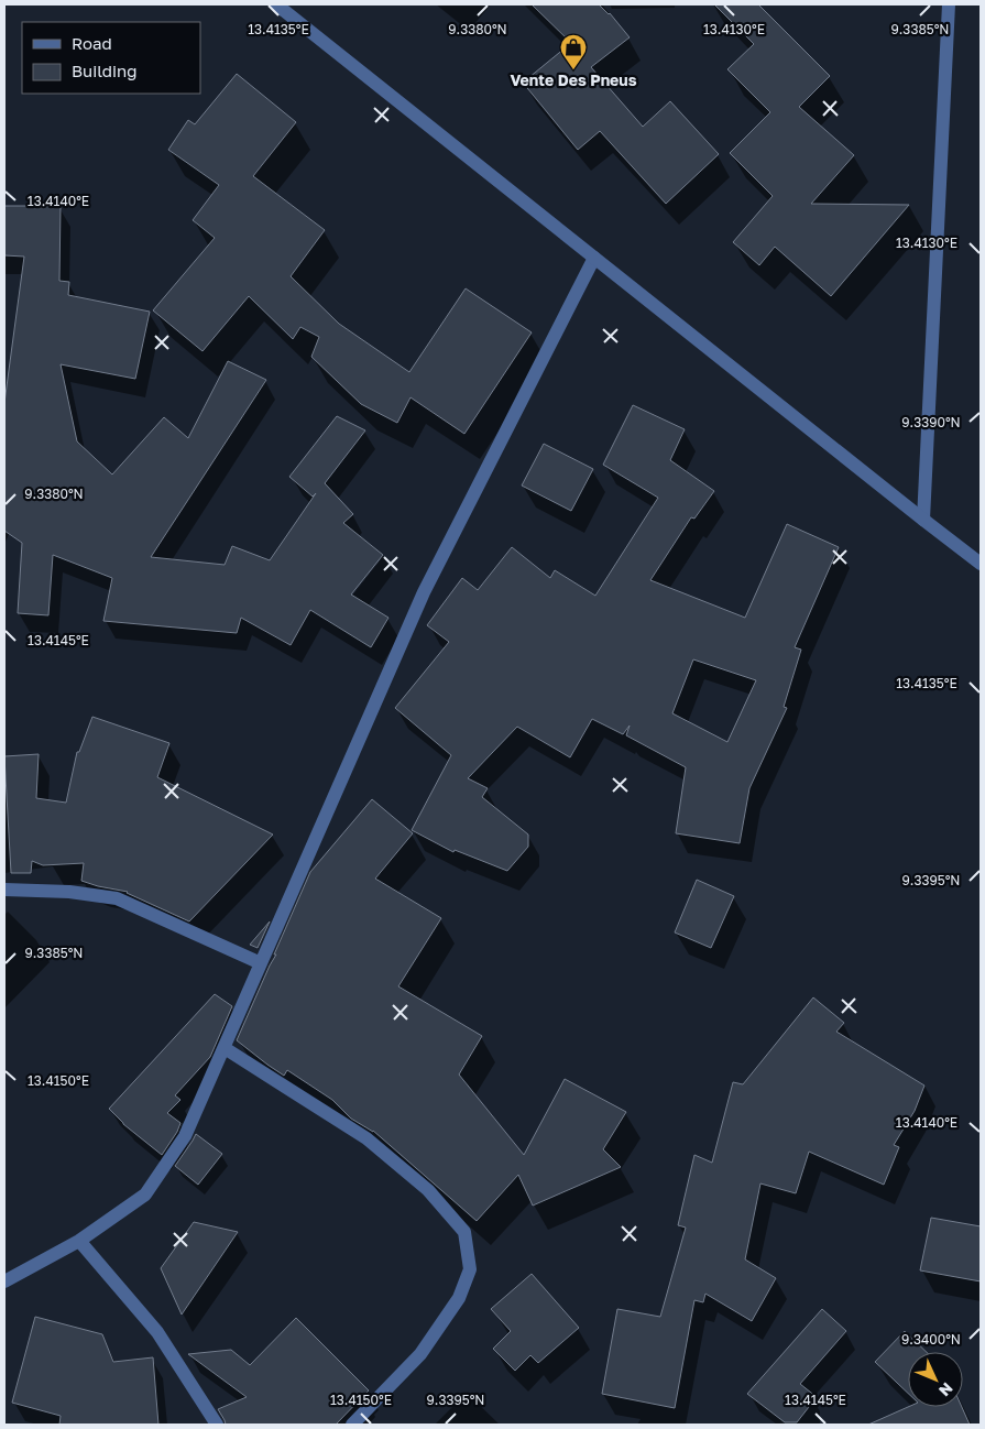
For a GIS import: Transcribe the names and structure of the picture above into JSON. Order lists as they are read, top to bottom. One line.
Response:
{"places":{"shop":["Vente Des Pneus"]},"legend":["Road","Building"],"north":"bottom right","coordinates":["13.4135°E","13.4130°E","9.3380°N","9.3385°N","13.4140°E","9.3390°N","13.4145°E","9.3395°N","13.4150°E","9.3400°N"]}
